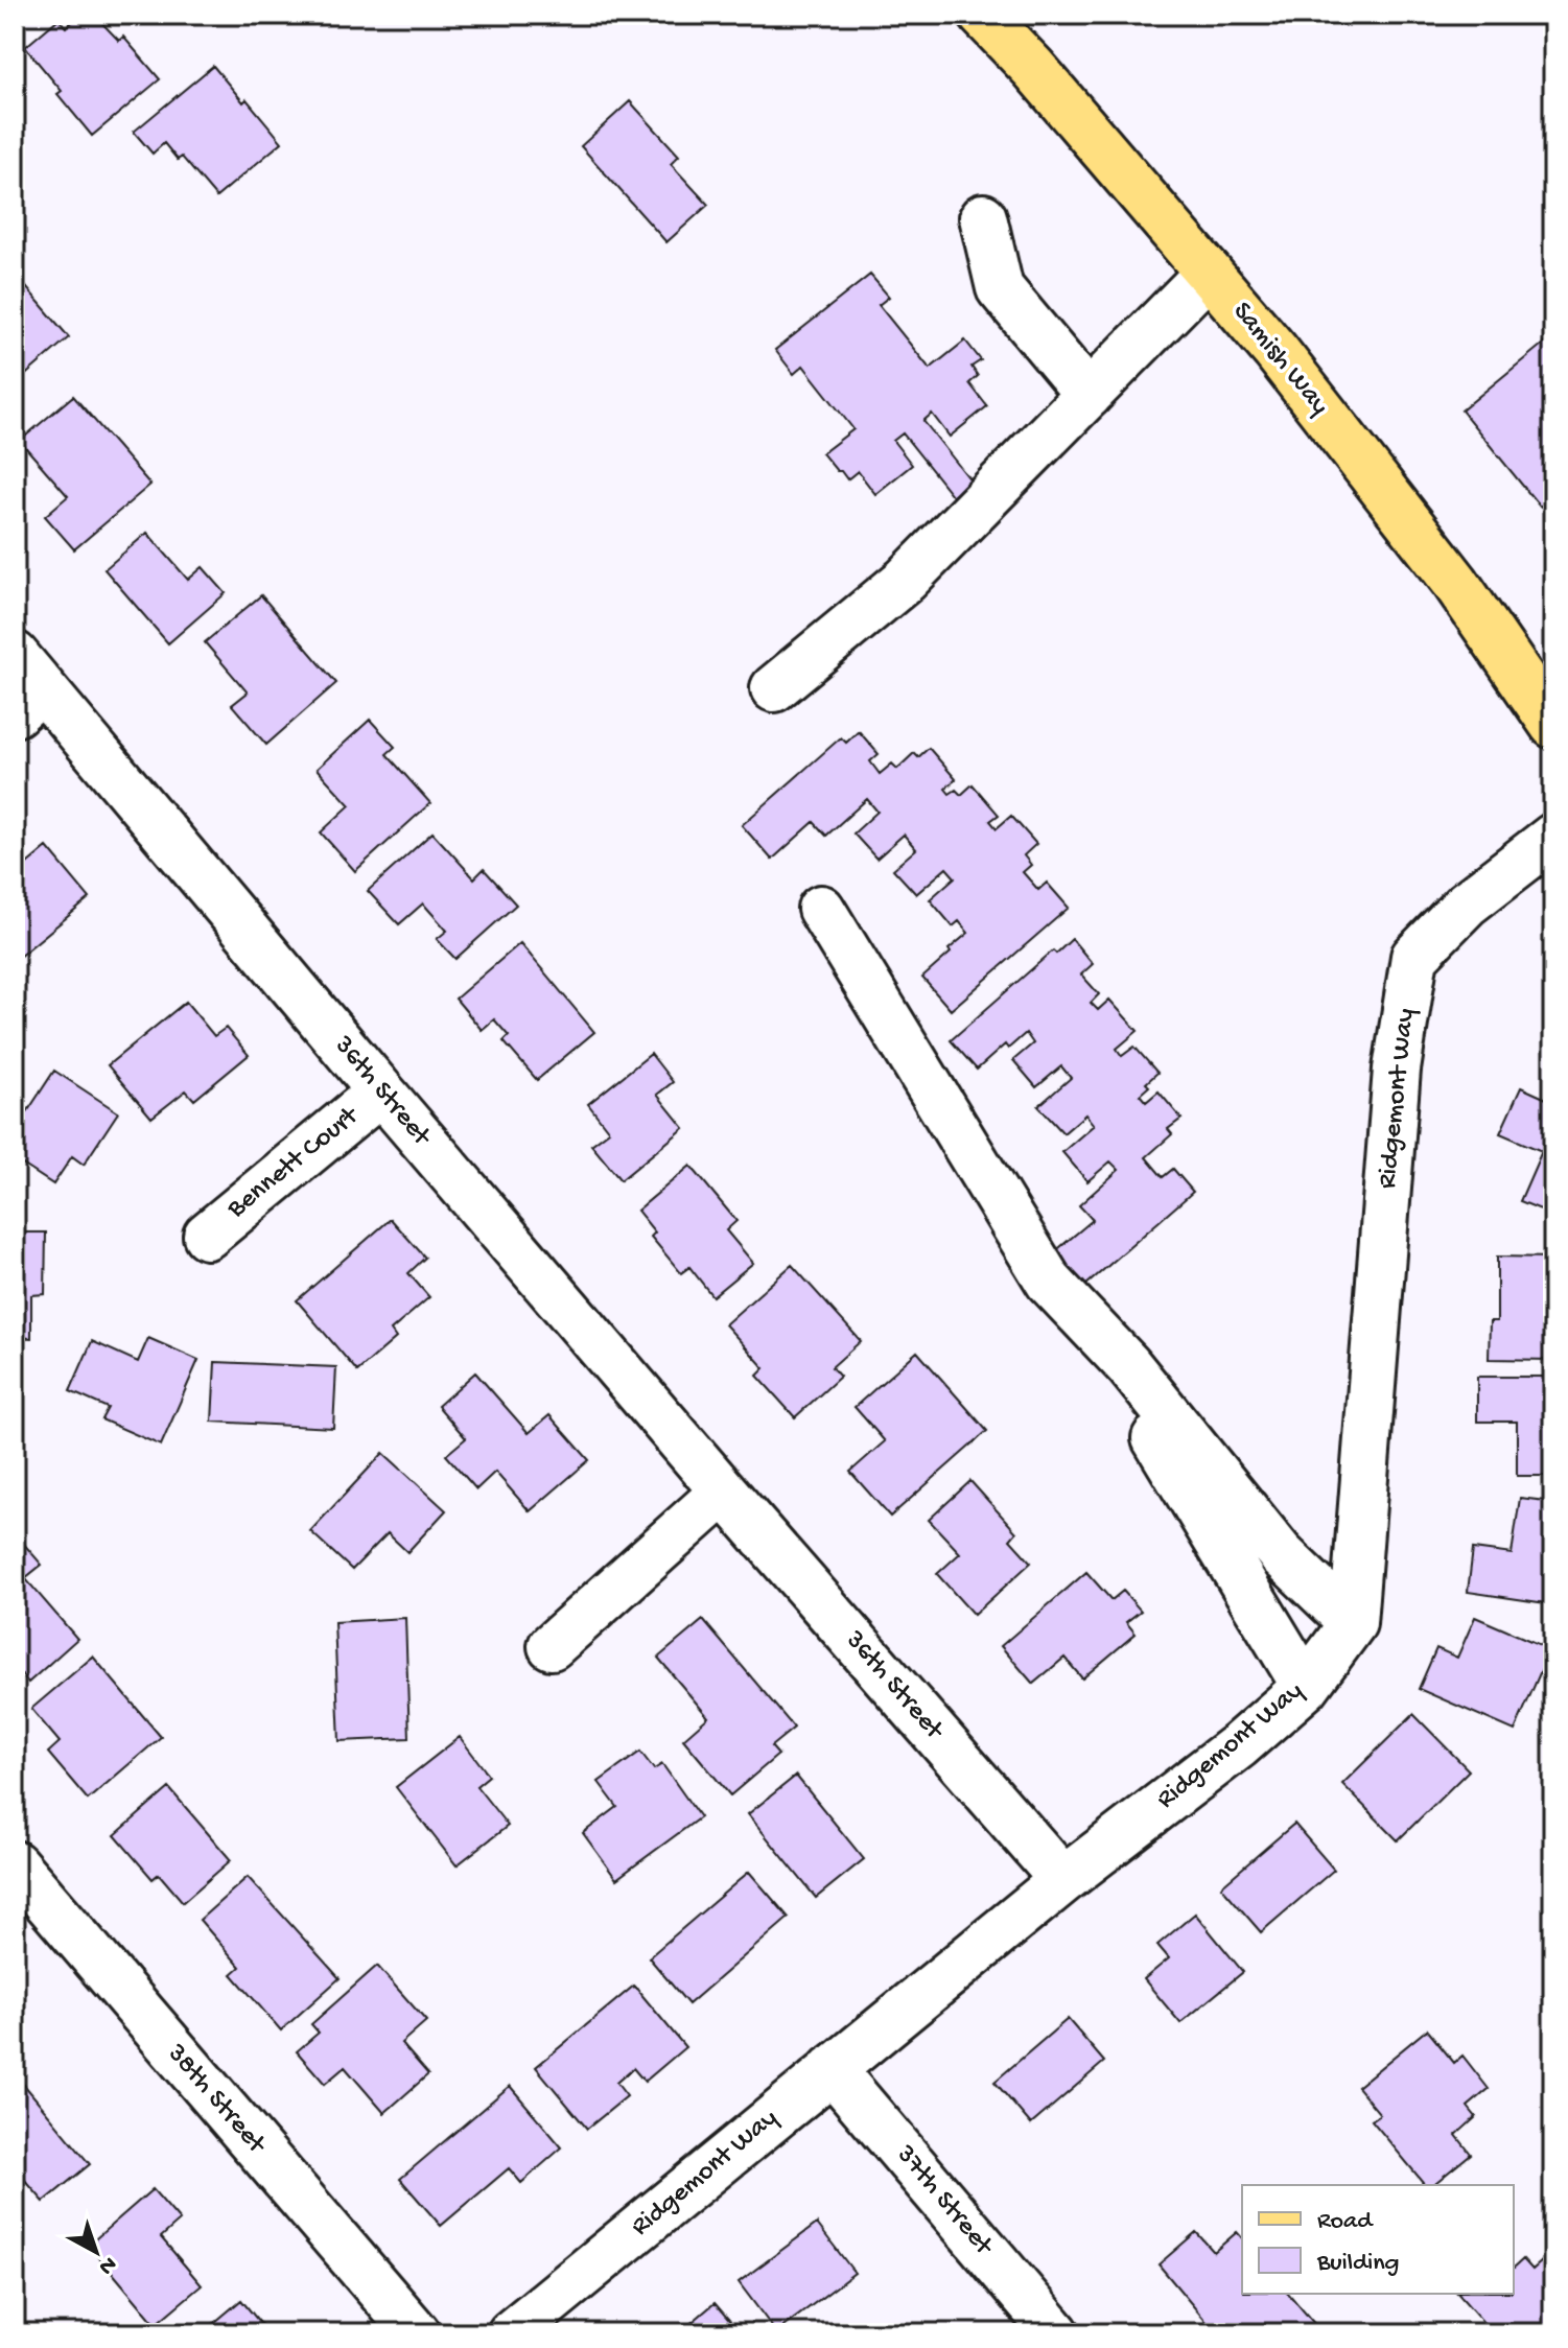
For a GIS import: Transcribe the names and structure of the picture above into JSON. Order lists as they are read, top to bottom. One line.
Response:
{"streets":{"main road":["Samish Way"],"street":["36th Street","Ridgemont Way","Bennett Court","38th Street","37th Street"]},"crossings":[["36th Street","Ridgemont Way"],["36th Street","Bennett Court"],["Ridgemont Way","37th Street"]],"legend":["Road","Building"],"north":"bottom right"}
